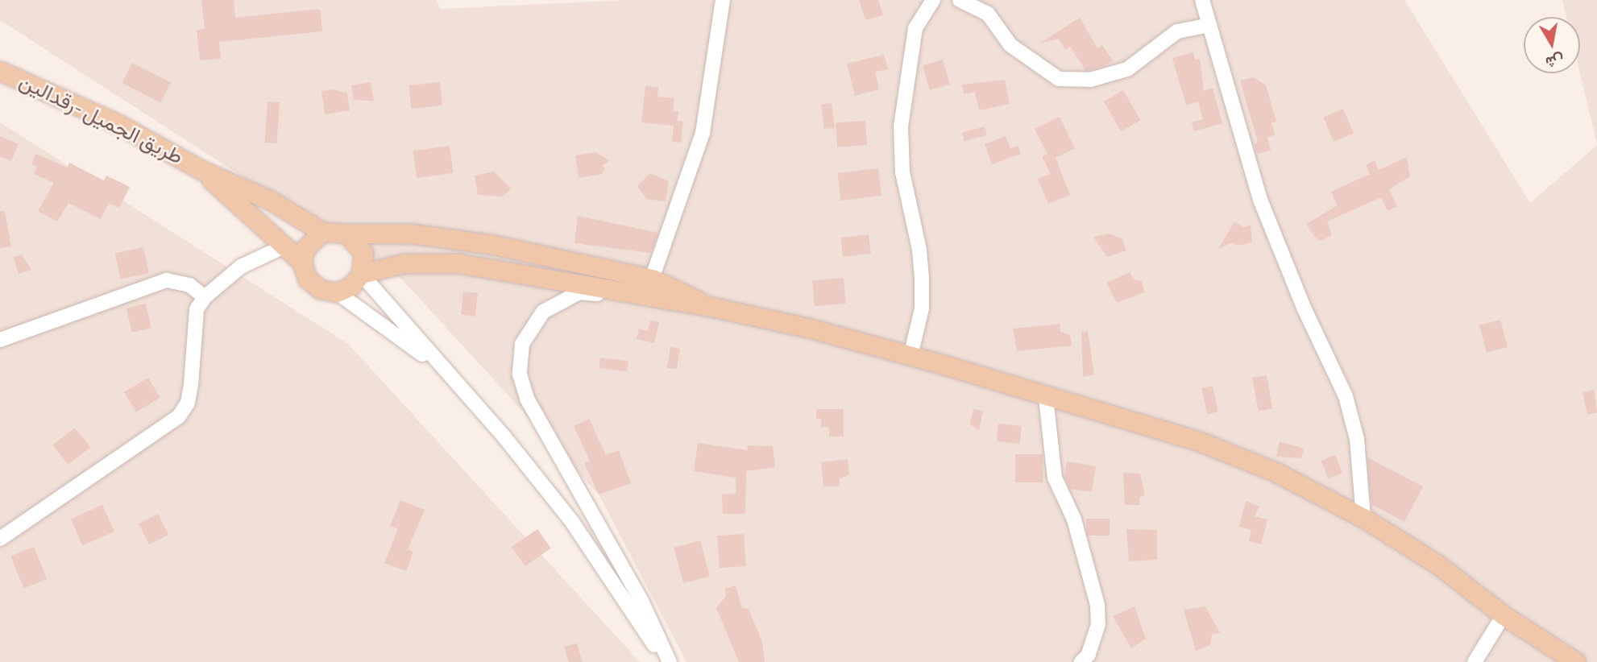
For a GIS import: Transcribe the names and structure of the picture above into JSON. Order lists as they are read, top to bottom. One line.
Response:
{"streets":{"main road":["طريق الجميل -رقدالين"]},"north":"bottom"}
